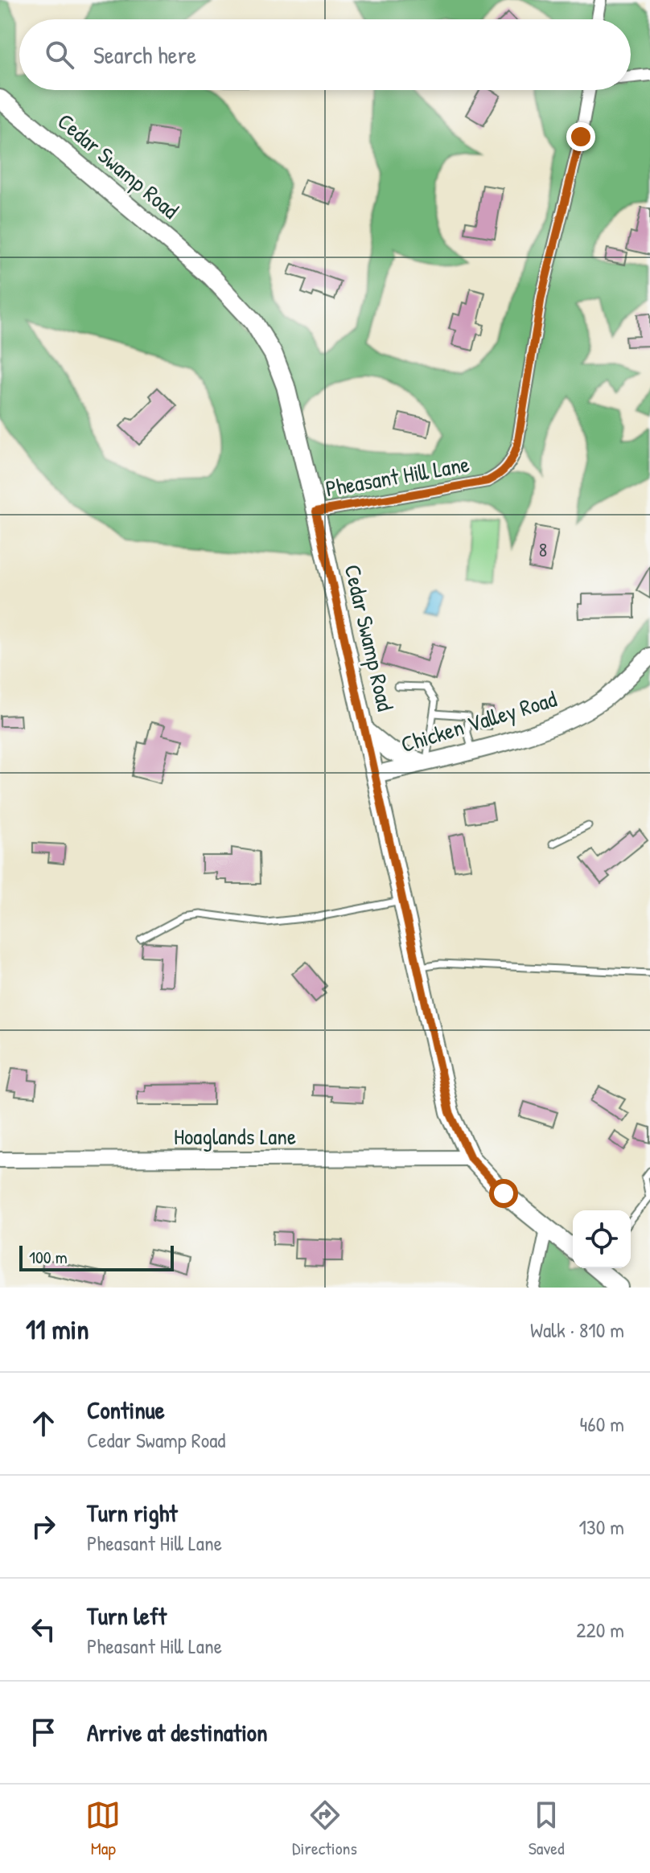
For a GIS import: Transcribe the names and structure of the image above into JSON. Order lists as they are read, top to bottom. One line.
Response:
{"streets":{"main road":["Cedar Swamp Road","Chicken Valley Road"],"street":["Pheasant Hill Lane","Hoaglands Lane"]},"crossings":[["Cedar Swamp Road","Pheasant Hill Lane"],["Cedar Swamp Road","Chicken Valley Road"],["Cedar Swamp Road","Hoaglands Lane"]],"house_numbers":["8"],"scale_bar":"100 m","page":{"search":"Search here","scale":"100 m","heading":["11 min","Walk · 810 m"],"list":[["Continue","Cedar Swamp Road","460 m"],["Turn right","Pheasant Hill Lane","130 m"],["Turn left","Pheasant Hill Lane","220 m"],"Arrive at destination"],"nav":["Map","Directions","Saved"]}}
